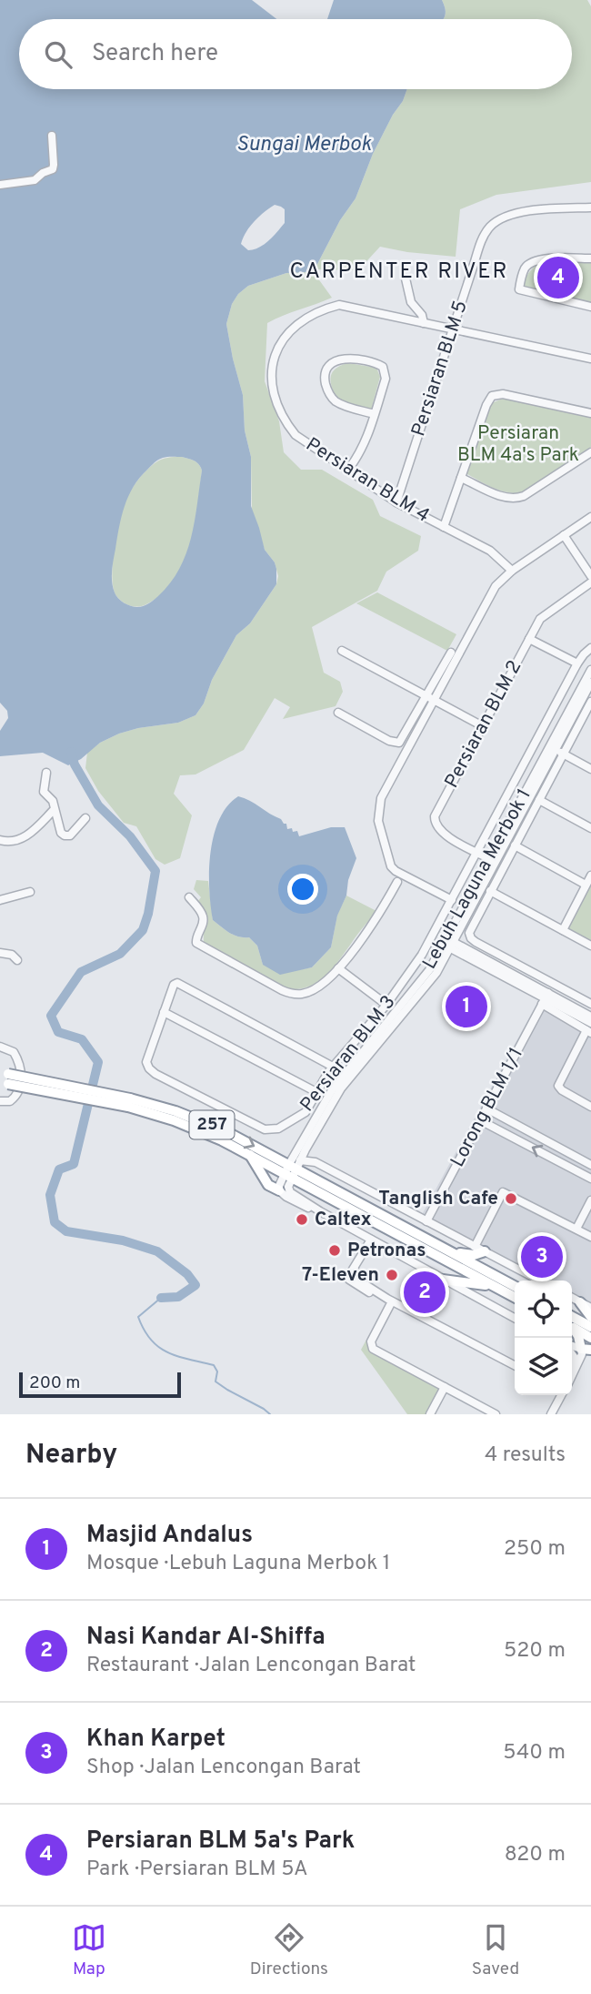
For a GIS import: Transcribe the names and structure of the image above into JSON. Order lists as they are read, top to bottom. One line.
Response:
{"streets":{"highway":["257"],"street":["Persiaran BLM 5","Persiaran BLM 4","Persiaran BLM 2","Lebuh Laguna Merbok 1","Persiaran BLM 3","Lorong BLM 1/1"]},"crossings":[["Persiaran BLM 5","Persiaran BLM 4"],["Persiaran BLM 2","Lebuh Laguna Merbok 1"],["Persiaran BLM 2","Persiaran BLM 3"],["Lebuh Laguna Merbok 1","257"]],"districts":["CARPENTER RIVER"],"water":["Sungai Merbok"],"parks":["Persiaran BLM 4a's Park"],"places":["Tanglish Cafe","Caltex","Petronas","7-Eleven"],"scale_bar":"200 m","page":{"search":"Search here","pins":["4","1","3","2"],"scale":"200 m","heading":["Nearby","4 results"],"list":[{"mark":"1","name":"Masjid Andalus","note":"Mosque · Lebuh Laguna Merbok 1","value":"250 m"},{"mark":"2","name":"Nasi Kandar Al-Shiffa","note":"Restaurant · Jalan Lencongan Barat","value":"520 m"},{"mark":"3","name":"Khan Karpet","note":"Shop · Jalan Lencongan Barat","value":"540 m"},{"mark":"4","name":"Persiaran BLM 5a's Park","note":"Park · Persiaran BLM 5A","value":"820 m"}],"nav":["Map","Directions","Saved"]}}
